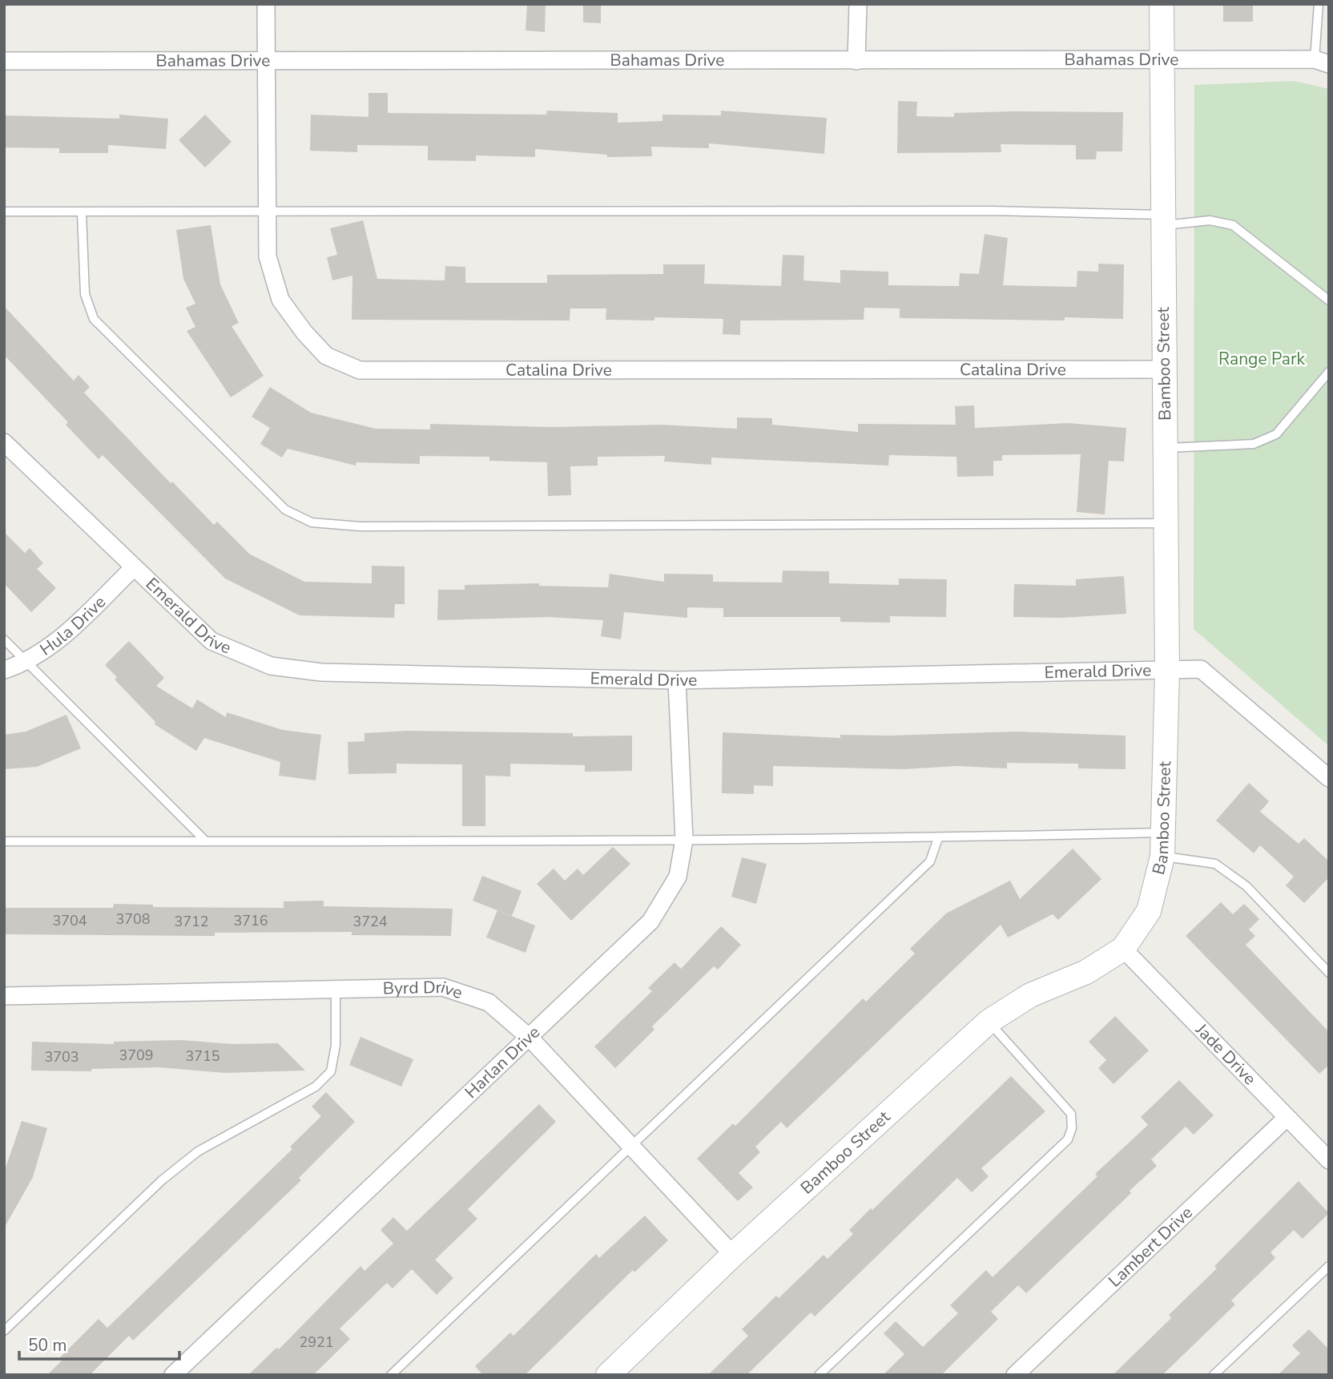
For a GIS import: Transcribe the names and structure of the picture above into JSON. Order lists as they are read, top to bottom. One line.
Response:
{"streets":{"street":["Bahamas Drive","Bamboo Street","Catalina Drive","Emerald Drive","Hula Drive","Byrd Drive","Jade Drive","Harlan Drive","Lambert Drive"]},"crossings":[["Bahamas Drive","Bamboo Street"],["Bahamas Drive","Catalina Drive"],["Bamboo Street","Catalina Drive"],["Bamboo Street","Emerald Drive"],["Bamboo Street","Byrd Drive"],["Bamboo Street","Jade Drive"],["Emerald Drive","Hula Drive"],["Emerald Drive","Harlan Drive"],["Byrd Drive","Harlan Drive"],["Jade Drive","Lambert Drive"]],"parks":["Range Park"],"house_numbers":["3708","3704","3716","3712","3724","3709","3715","3703","2921"],"scale_bar":"50 m"}
